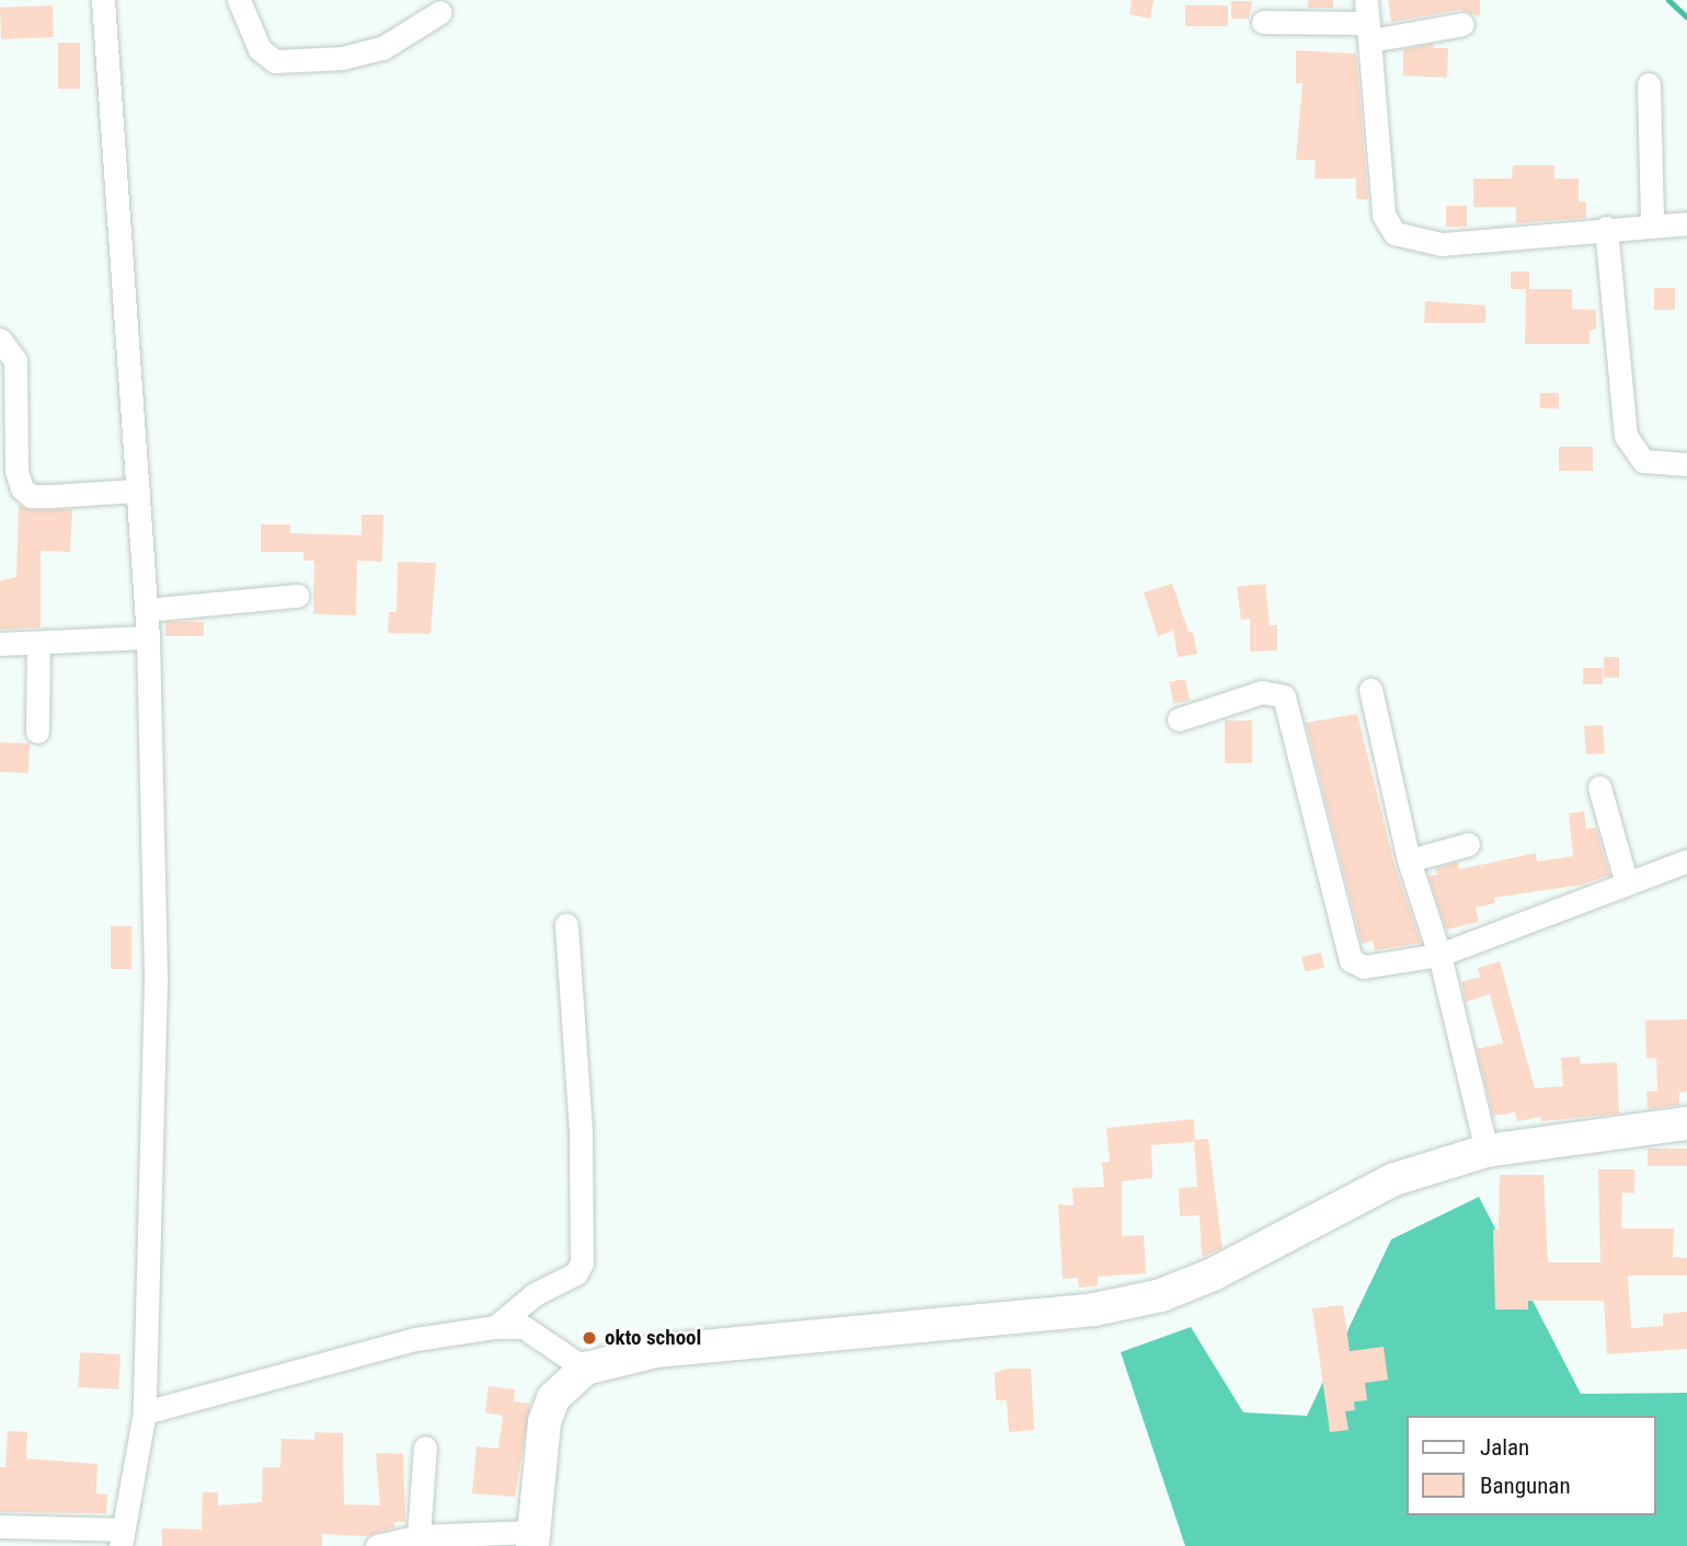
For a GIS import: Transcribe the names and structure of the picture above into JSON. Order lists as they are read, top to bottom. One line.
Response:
{"places":["okto school"],"legend":["Jalan","Bangunan"]}
